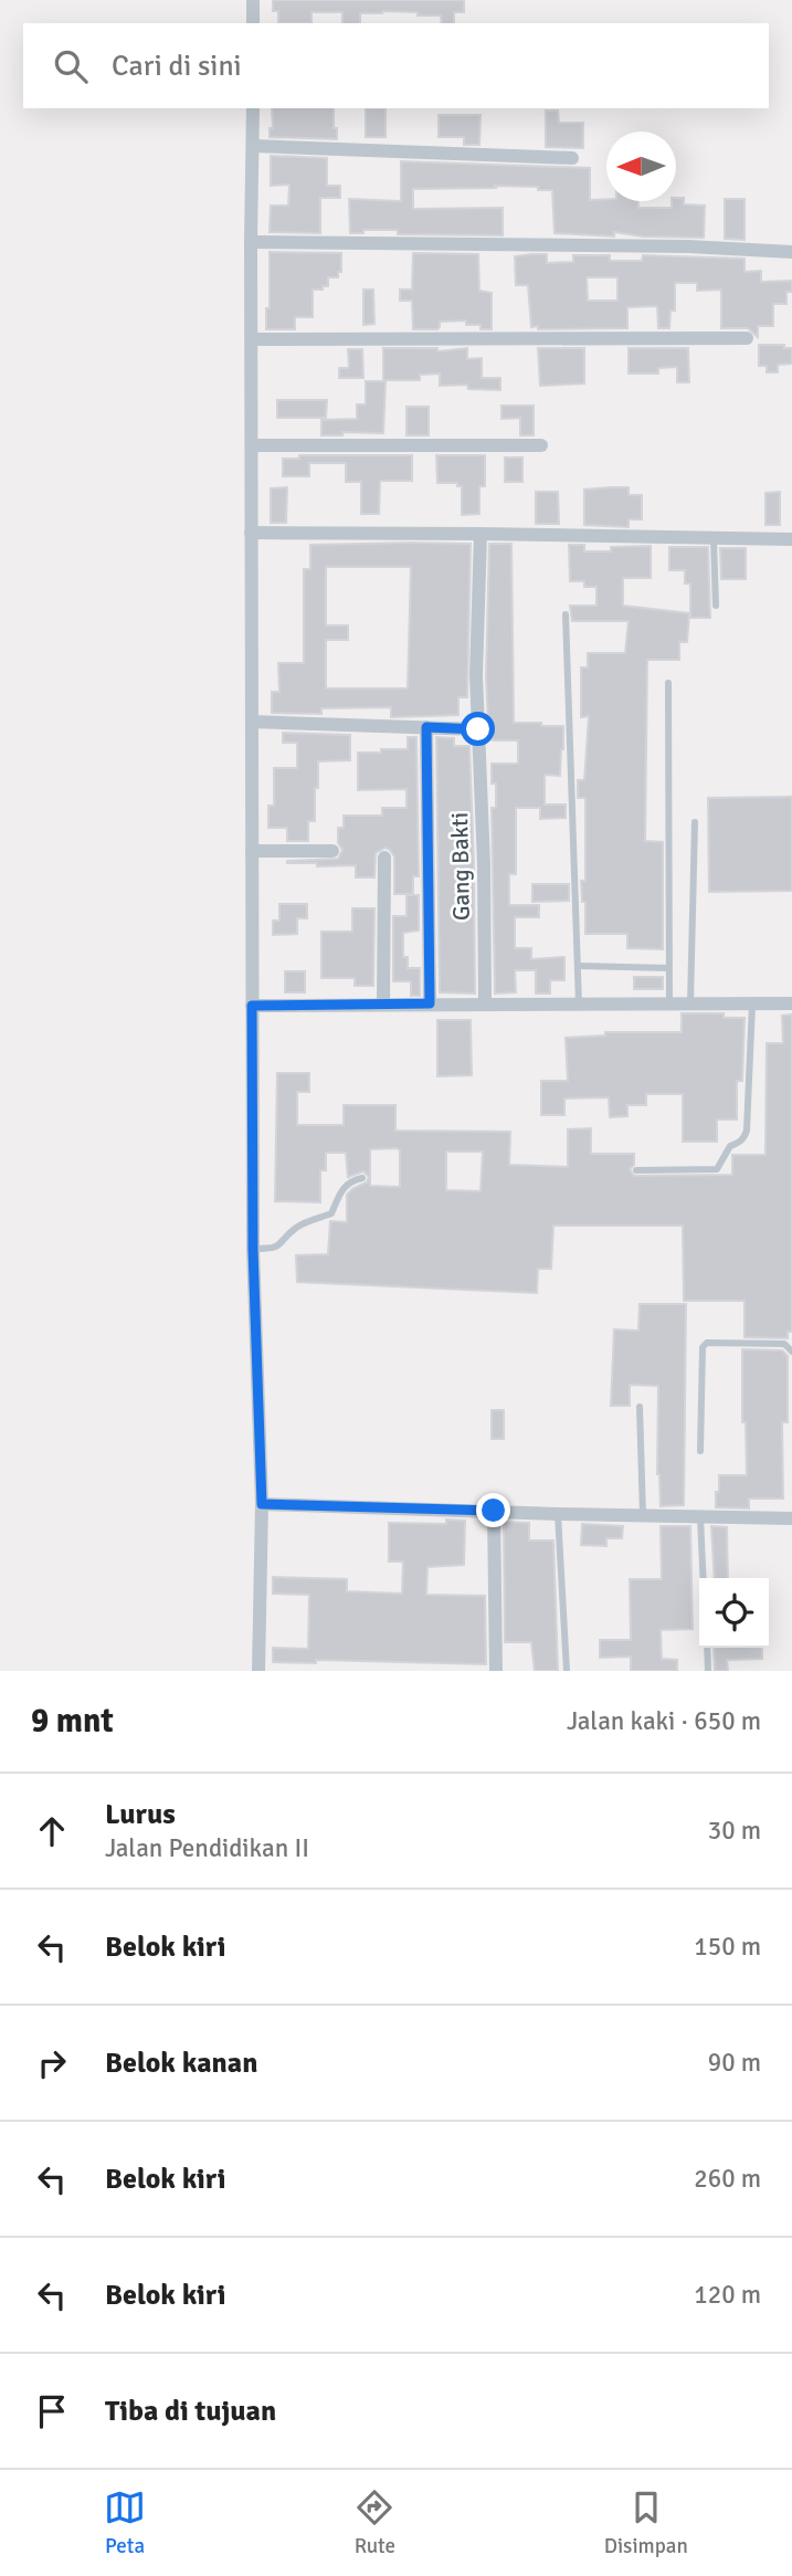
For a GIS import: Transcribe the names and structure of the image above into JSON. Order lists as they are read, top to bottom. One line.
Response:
{"streets":{"street":["Gang Bakti"]},"north":"left","page":{"search":"Cari di sini","heading":["9 mnt","Jalan kaki · 650 m"],"list":[["Lurus","Jalan Pendidikan II","30 m"],["Belok kiri","150 m"],["Belok kanan","90 m"],["Belok kiri","260 m"],["Belok kiri","120 m"],"Tiba di tujuan"],"nav":["Peta","Rute","Disimpan"]}}
